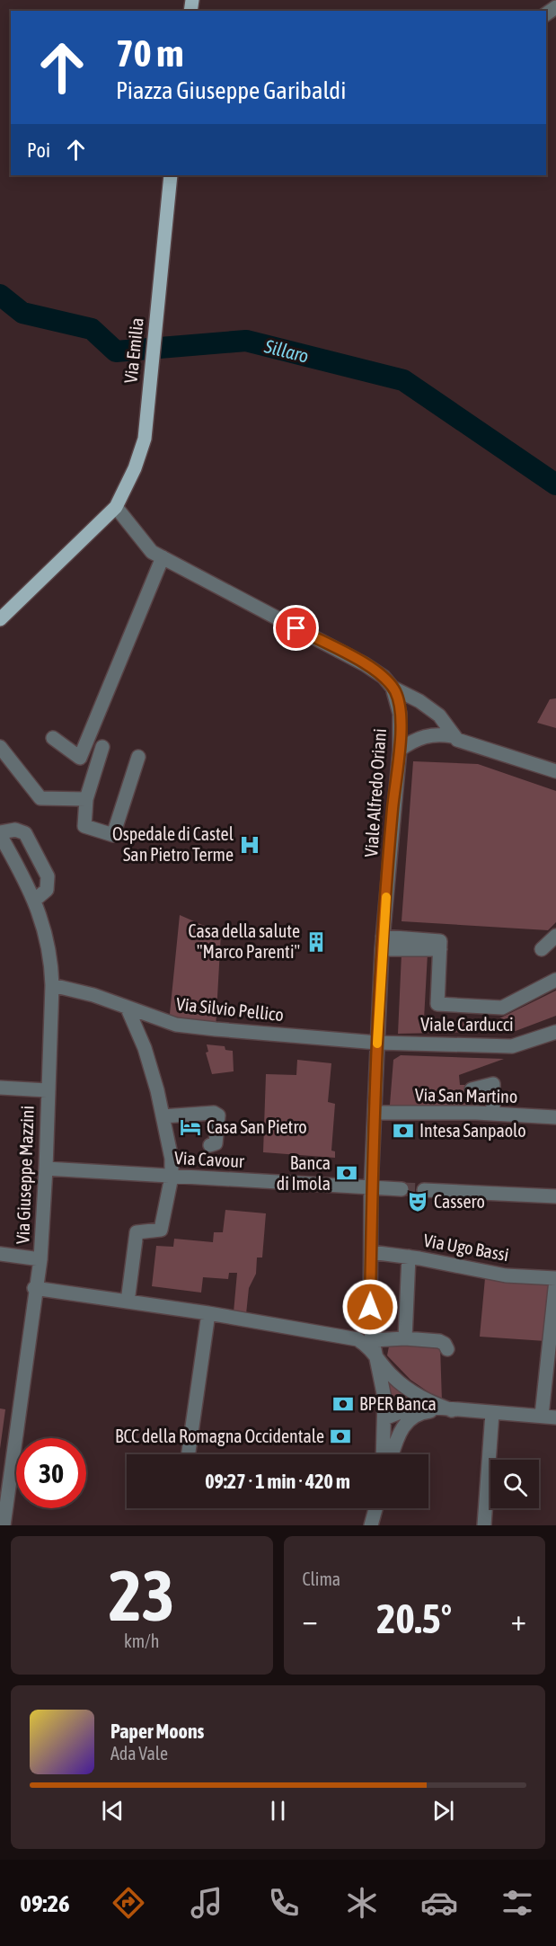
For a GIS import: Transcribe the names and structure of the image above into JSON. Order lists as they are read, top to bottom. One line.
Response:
{"streets":{"main road":["Via Emilia"],"street":["Viale Alfredo Oriani","Via Silvio Pellico","Viale Carducci","Via San Martino","Via Cavour","Via Giuseppe Mazzini","Via Ugo Bassi"]},"crossings":[["Viale Alfredo Oriani","Via Silvio Pellico"],["Viale Alfredo Oriani","Viale Carducci"],["Viale Alfredo Oriani","Via San Martino"],["Viale Alfredo Oriani","Via Cavour"],["Viale Alfredo Oriani","Via Ugo Bassi"],["Via Silvio Pellico","Viale Carducci"],["Via Silvio Pellico","Via Giuseppe Mazzini"],["Via Cavour","Via Giuseppe Mazzini"]],"water":["Sillaro"],"places":{"hospital":["Ospedale di Castel San Pietro Terme"],"building":["Casa della salute \"Marco Parenti\""],"hotel":["Casa San Pietro"],"bank":["Intesa Sanpaolo","Banca di Imola","BPER Banca","BCC della Romagna Occidentale"],"theatre":["Cassero"]},"page":{"turn":["70 m","Piazza Giuseppe Garibaldi"],"then":"Poi","limit":"30","trip":"09:27 · 1 min · 420 m","tile":[["23","km/h"],"Clima"],"heat":["−","20.5°","+"],"song":["Paper Moons","Ada Vale"],"tabs":"09:26"}}
